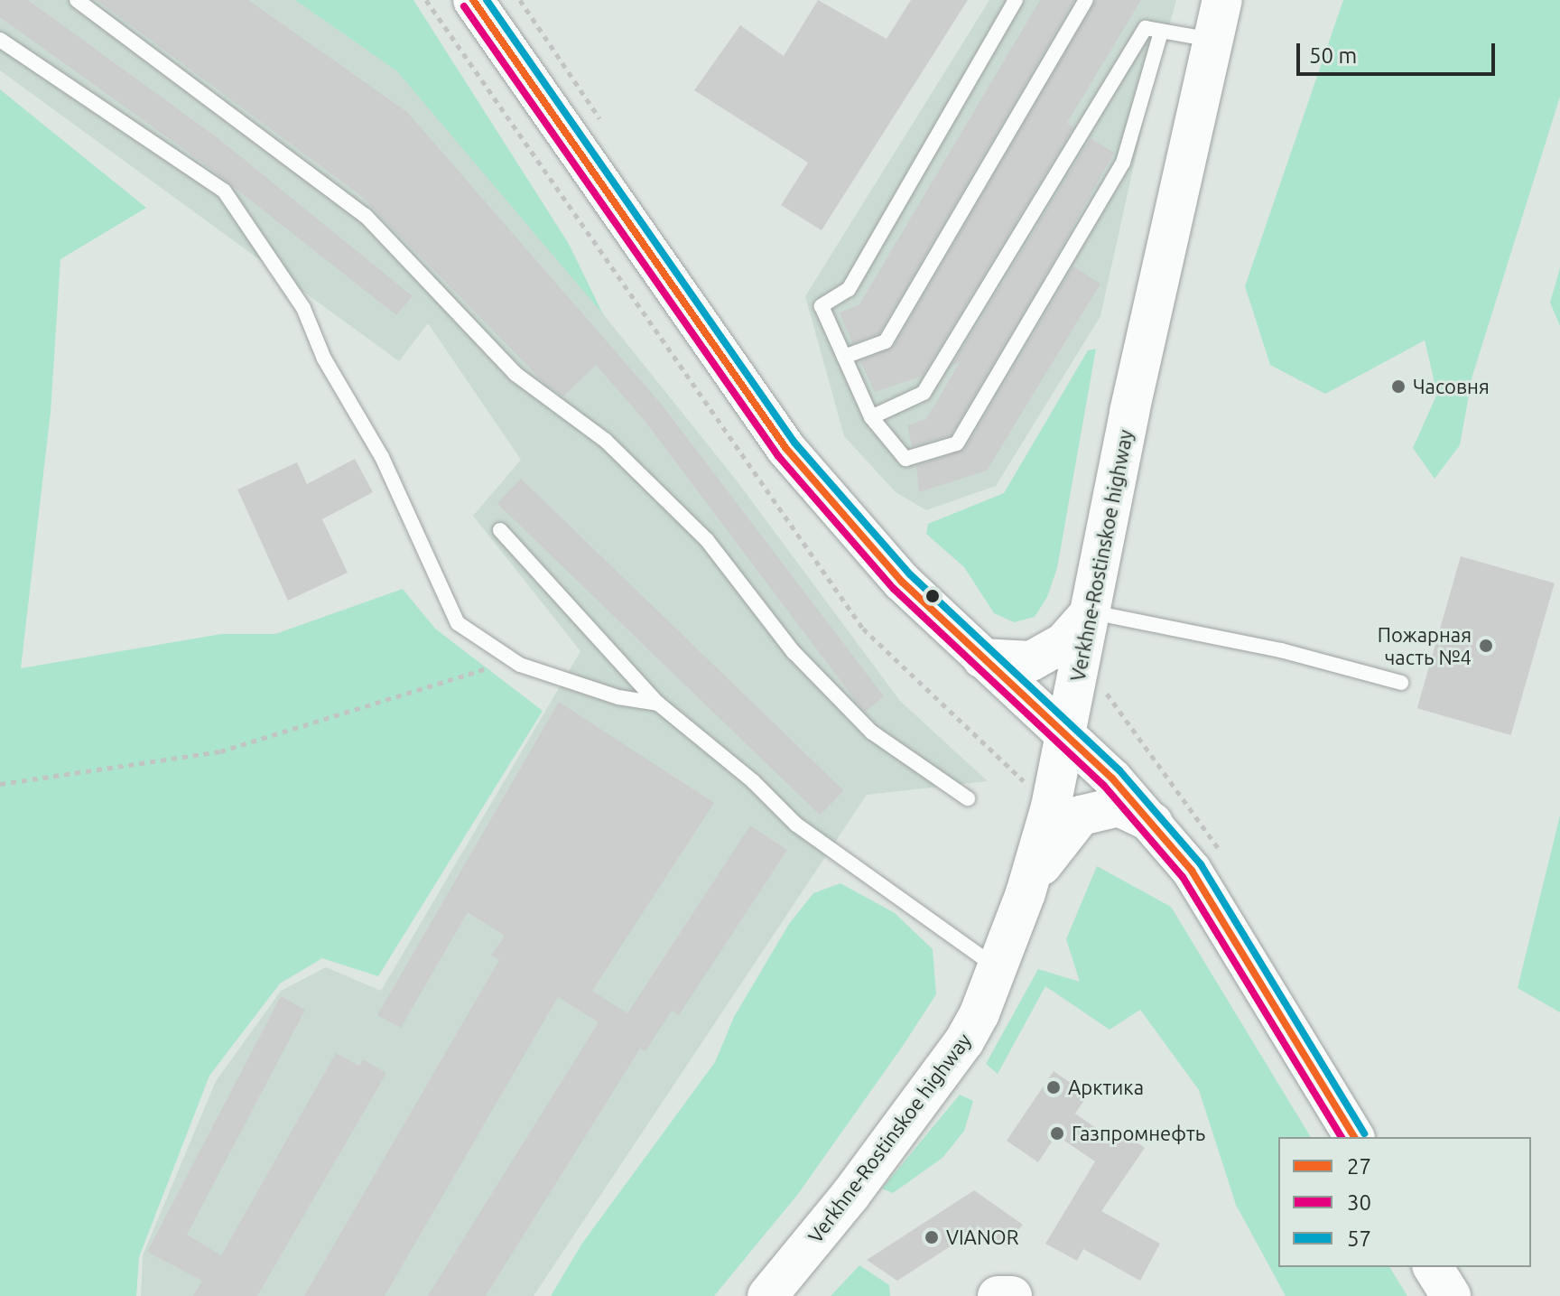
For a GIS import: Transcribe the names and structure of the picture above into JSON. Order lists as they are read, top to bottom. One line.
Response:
{"streets":{"street":["Verkhne-Rostinskoe highway"]},"places":["Часовня","Пожарная часть №4","Арктика","Газпромнефть","VIANOR"],"lines":["transit line 27","transit line 57","transit line 30"],"legend":["27","30","57"],"scale_bar":"50 m"}
